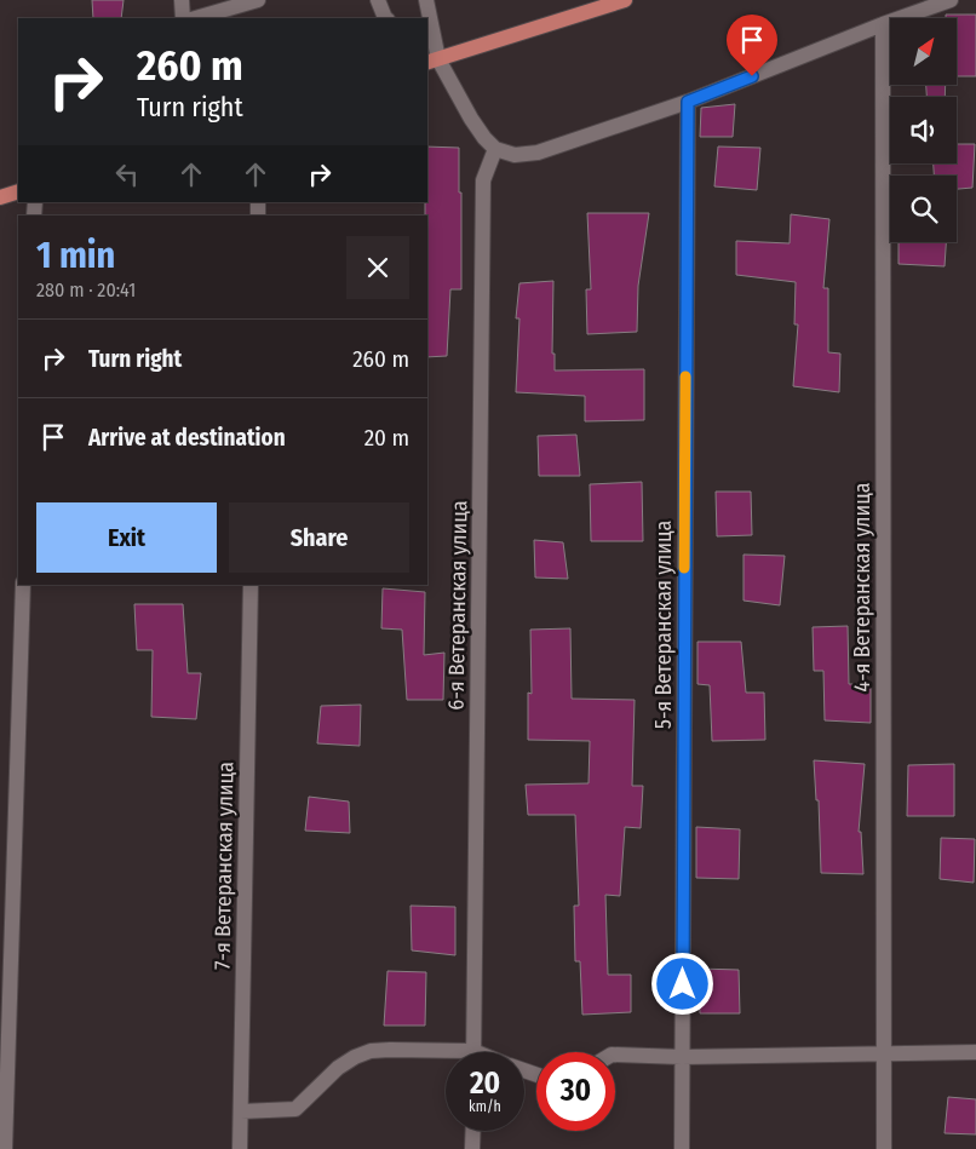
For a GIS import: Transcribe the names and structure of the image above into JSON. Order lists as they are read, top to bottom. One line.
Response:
{"streets":{"street":["4-я Ветеранская улица","6-я Ветеранская улица","5-я Ветеранская улица","7-я Ветеранская улица"]},"north":"top right","page":{"turn":["260 m","Turn right"],"heading":["1 min","280 m · 20:41"],"list":[{"name":"Turn right","value":"260 m"},{"name":"Arrive at destination","value":"20 m"}],"buttons":["Exit","Share"],"speed":"20 km/h","limit":"30"}}
